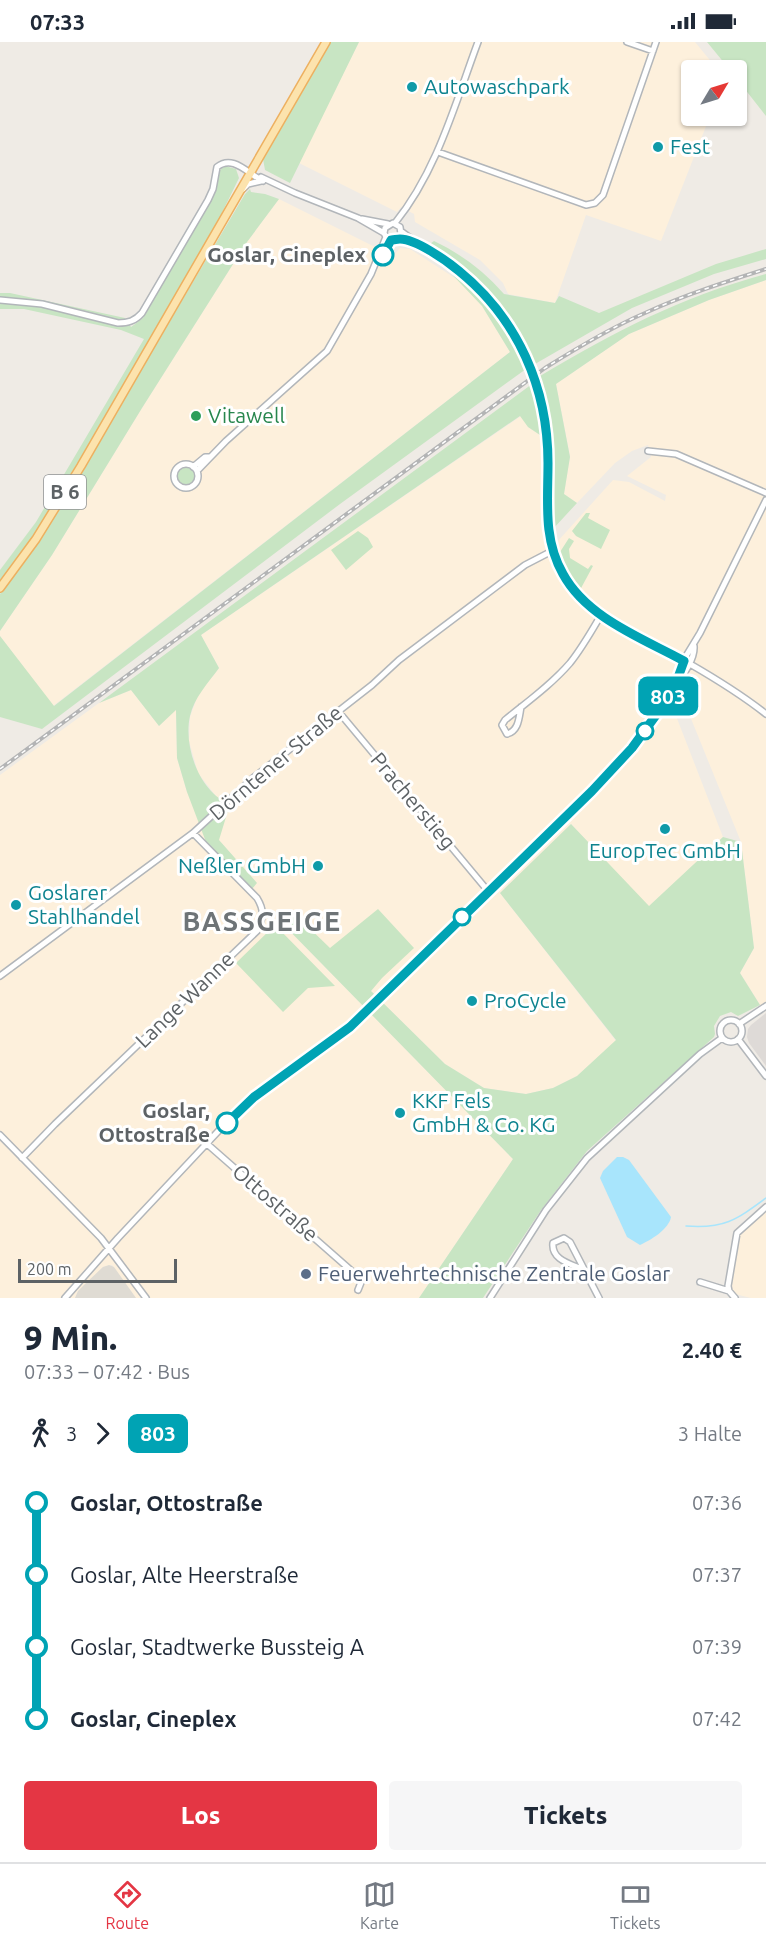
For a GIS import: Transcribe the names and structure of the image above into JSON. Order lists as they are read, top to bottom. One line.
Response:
{"streets":{"main road":["B 6"],"street":["Dörntener Straße","Pracherstieg","Lange Wanne","Ottostraße"]},"crossings":[["Dörntener Straße","Pracherstieg"],["Dörntener Straße","Lange Wanne"]],"districts":["BASSGEIGE"],"places":["Autowaschpark","Fest","Goslar, Cineplex","Vitawell","EuropTec GmbH","Neßler GmbH","Goslarer Stahlhandel","ProCycle","KKF Fels GmbH & Co. KG","Goslar, Ottostraße","Feuerwehrtechnische Zentrale Goslar"],"lines":["bus line 803"],"scale_bar":"200 m","north":"top right","page":{"status":"07:33","on_map":"803","scale":"200 m","heading":["9 Min.","07:33 – 07:42 · Bus","2.40 €"],"legs":["3","803","3 Halte"],"list":[{"name":"Goslar, Ottostraße","value":"07:36"},{"name":"Goslar, Alte Heerstraße","value":"07:37"},{"name":"Goslar, Stadtwerke Bussteig A","value":"07:39"},{"name":"Goslar, Cineplex","value":"07:42"}],"buttons":["Los","Tickets"],"tabs":["Route","Karte","Tickets"]}}
